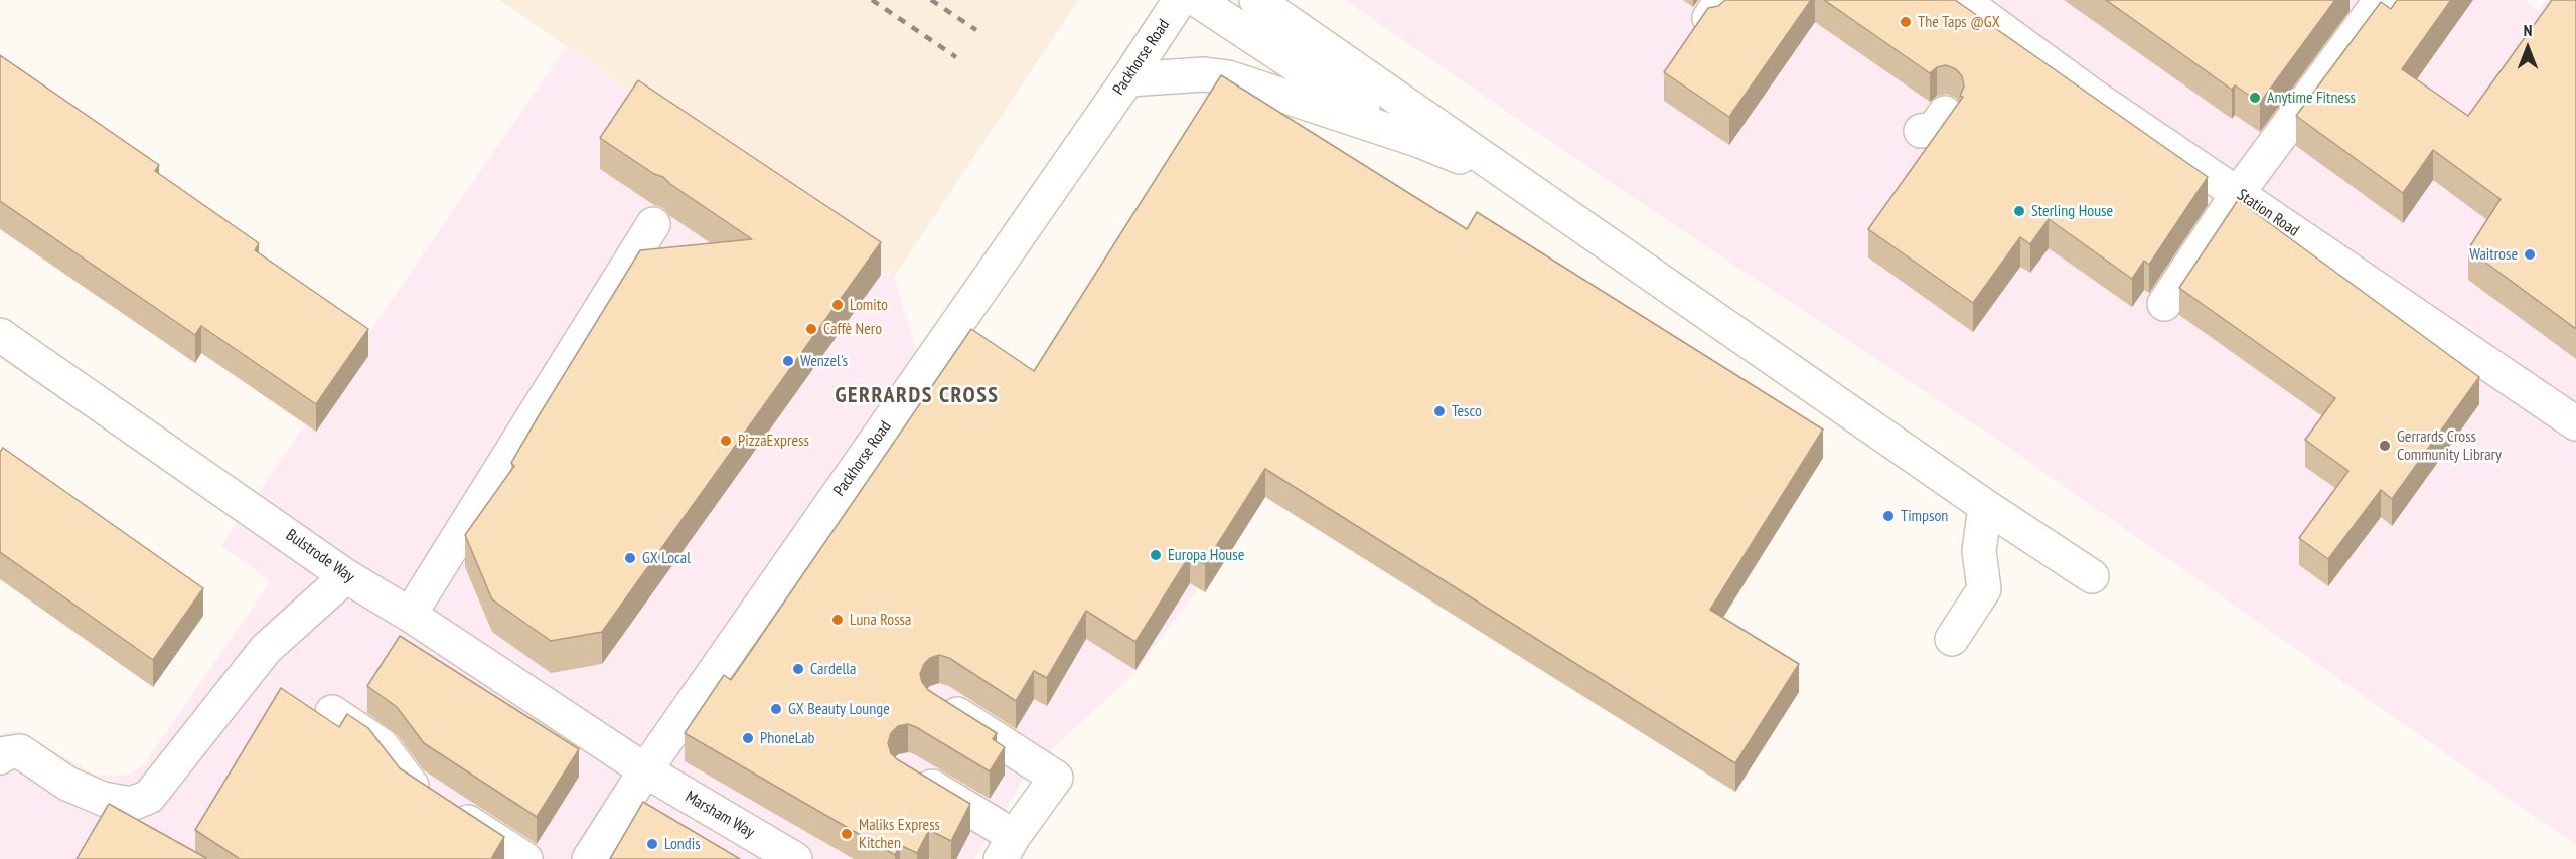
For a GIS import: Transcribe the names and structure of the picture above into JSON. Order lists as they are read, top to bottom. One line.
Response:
{"streets":{"street":["Packhorse Road","Station Road","Bulstrode Way","Marsham Way"]},"crossings":[["Packhorse Road","Bulstrode Way"],["Packhorse Road","Marsham Way"],["Bulstrode Way","Marsham Way"]],"districts":["GERRARDS CROSS"],"places":["The Taps @GX","Anytime Fitness","Sterling House","Waitrose","Lomito","Caffè Nero","Wenzel's","Tesco","PizzaExpress","Gerrards Cross Community Library","Timpson","Europa House","GX Local","Luna Rossa","Cardella","GX Beauty Lounge","PhoneLab","Maliks Express Kitchen","Londis"],"north":"top"}
